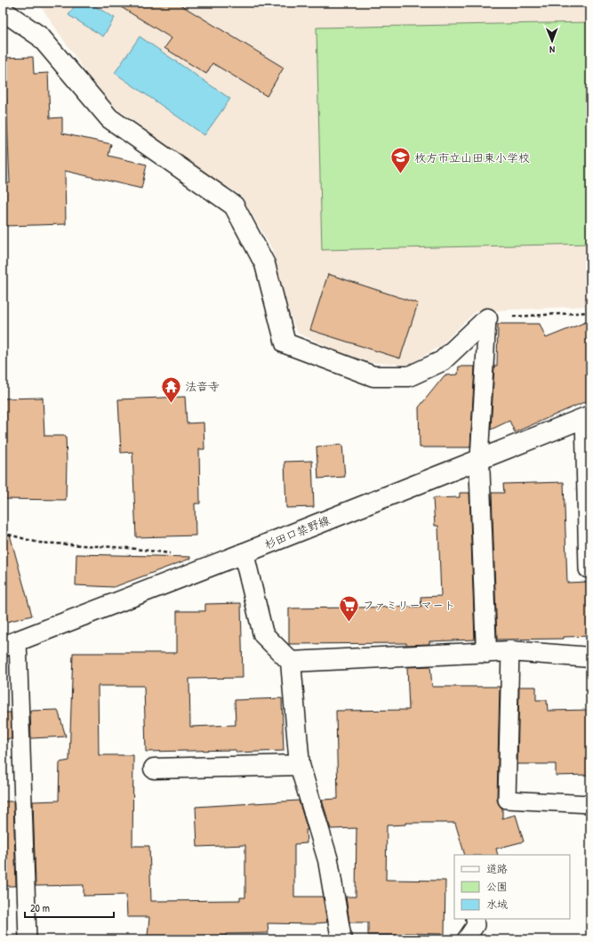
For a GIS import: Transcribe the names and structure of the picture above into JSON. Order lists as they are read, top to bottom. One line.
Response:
{"streets":{"street":["杉田口禁野線"]},"places":{"school or university":["枚方市立山田東小学校"],"temple":["法音寺"],"supermarket":["ファミリーマート"]},"legend":["道路","公園","水域"],"scale_bar":"20 m","north":"bottom"}
